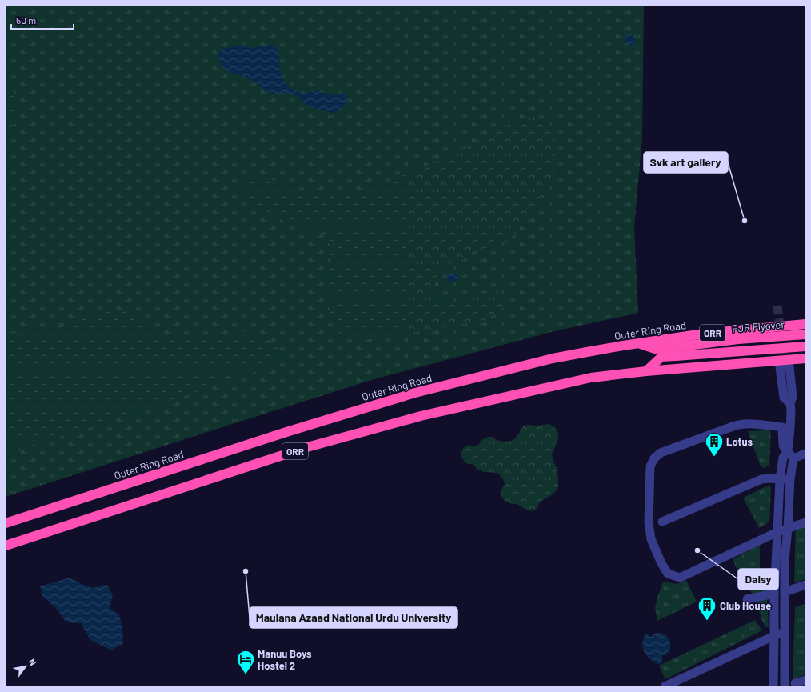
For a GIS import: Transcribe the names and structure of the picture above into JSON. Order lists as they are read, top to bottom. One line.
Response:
{"streets":{"highway":["PJR Flyover","Outer Ring Road","ORR"]},"crossings":[["PJR Flyover","Outer Ring Road"],["PJR Flyover","ORR"]],"places":{"other":["Svk art gallery","Daisy","Maulana Azaad National Urdu University"],"building":["Lotus","Club House"],"hotel":["Manuu Boys Hostel 2"]},"scale_bar":"50 m","north":"top right"}
